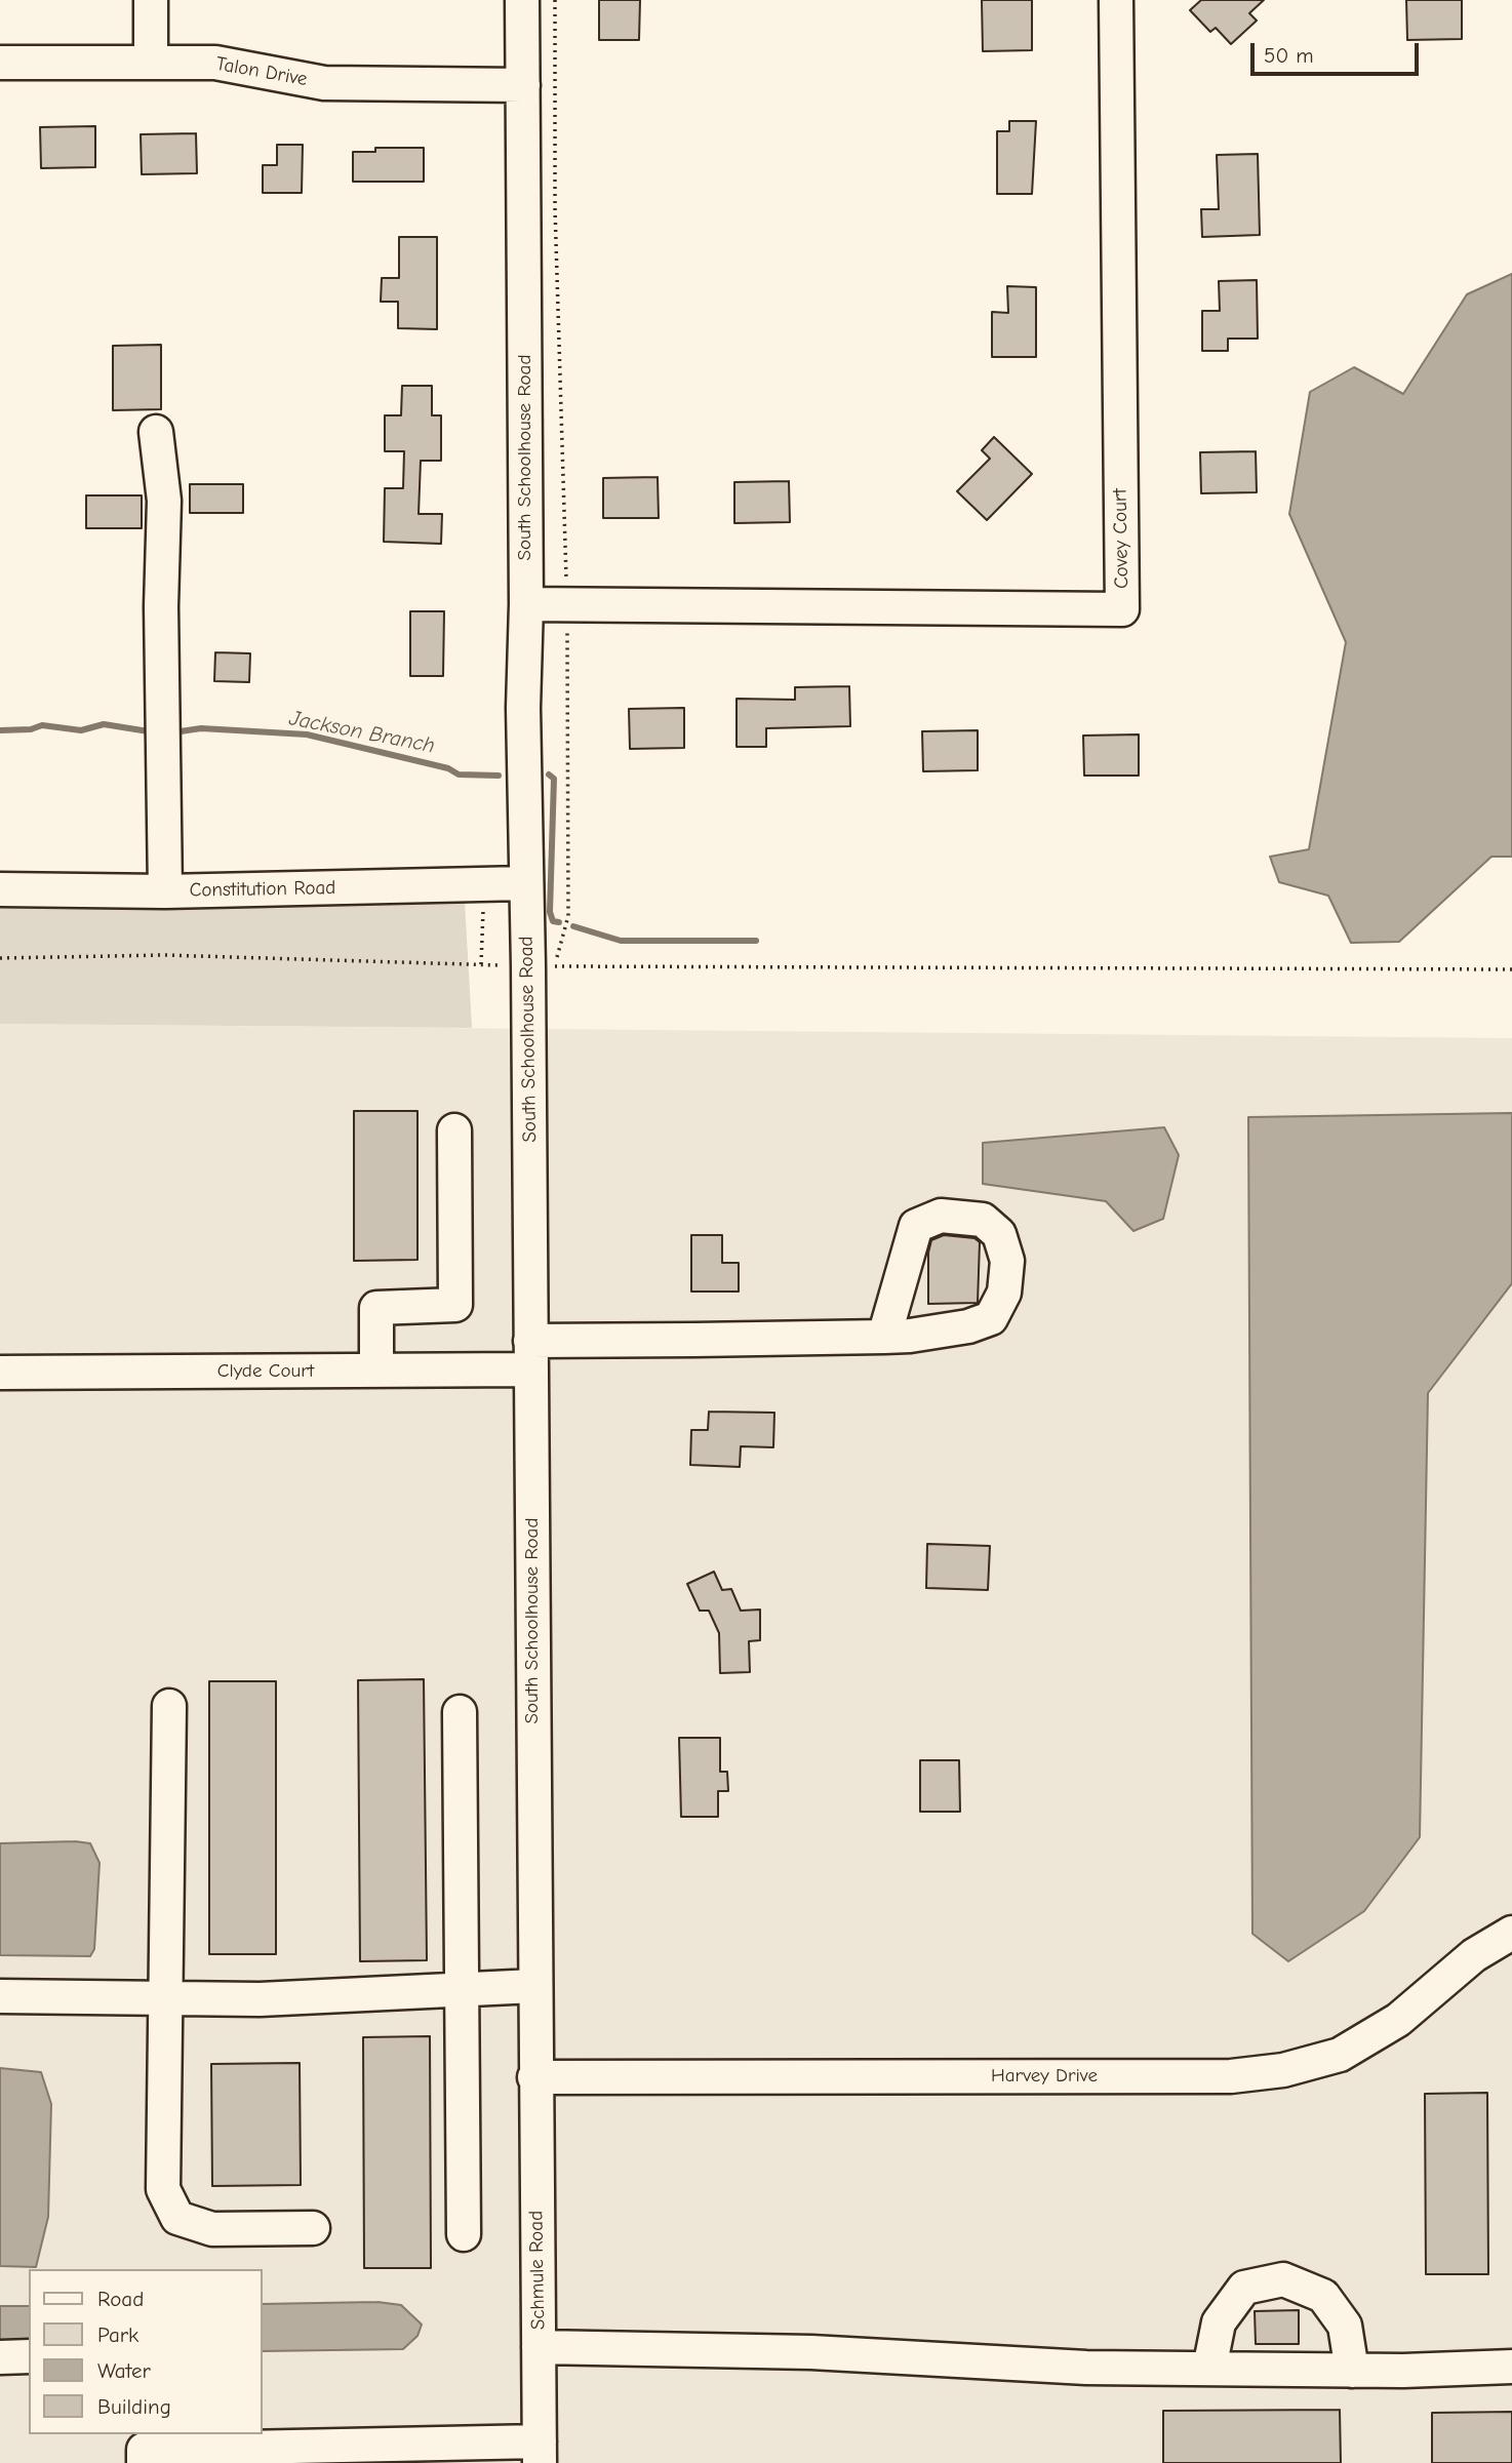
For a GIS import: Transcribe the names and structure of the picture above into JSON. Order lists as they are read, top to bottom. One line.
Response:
{"streets":{"street":["Talon Drive","South Schoolhouse Road","Covey Court","Constitution Road","Clyde Court","Harvey Drive","Schmule Road"]},"crossings":[["Talon Drive","South Schoolhouse Road"],["South Schoolhouse Road","Covey Court"],["South Schoolhouse Road","Constitution Road"],["South Schoolhouse Road","Clyde Court"],["South Schoolhouse Road","Harvey Drive"],["South Schoolhouse Road","Schmule Road"],["Harvey Drive","Schmule Road"]],"water":["Jackson Branch"],"legend":["Road","Park","Water","Building"],"scale_bar":"50 m"}
